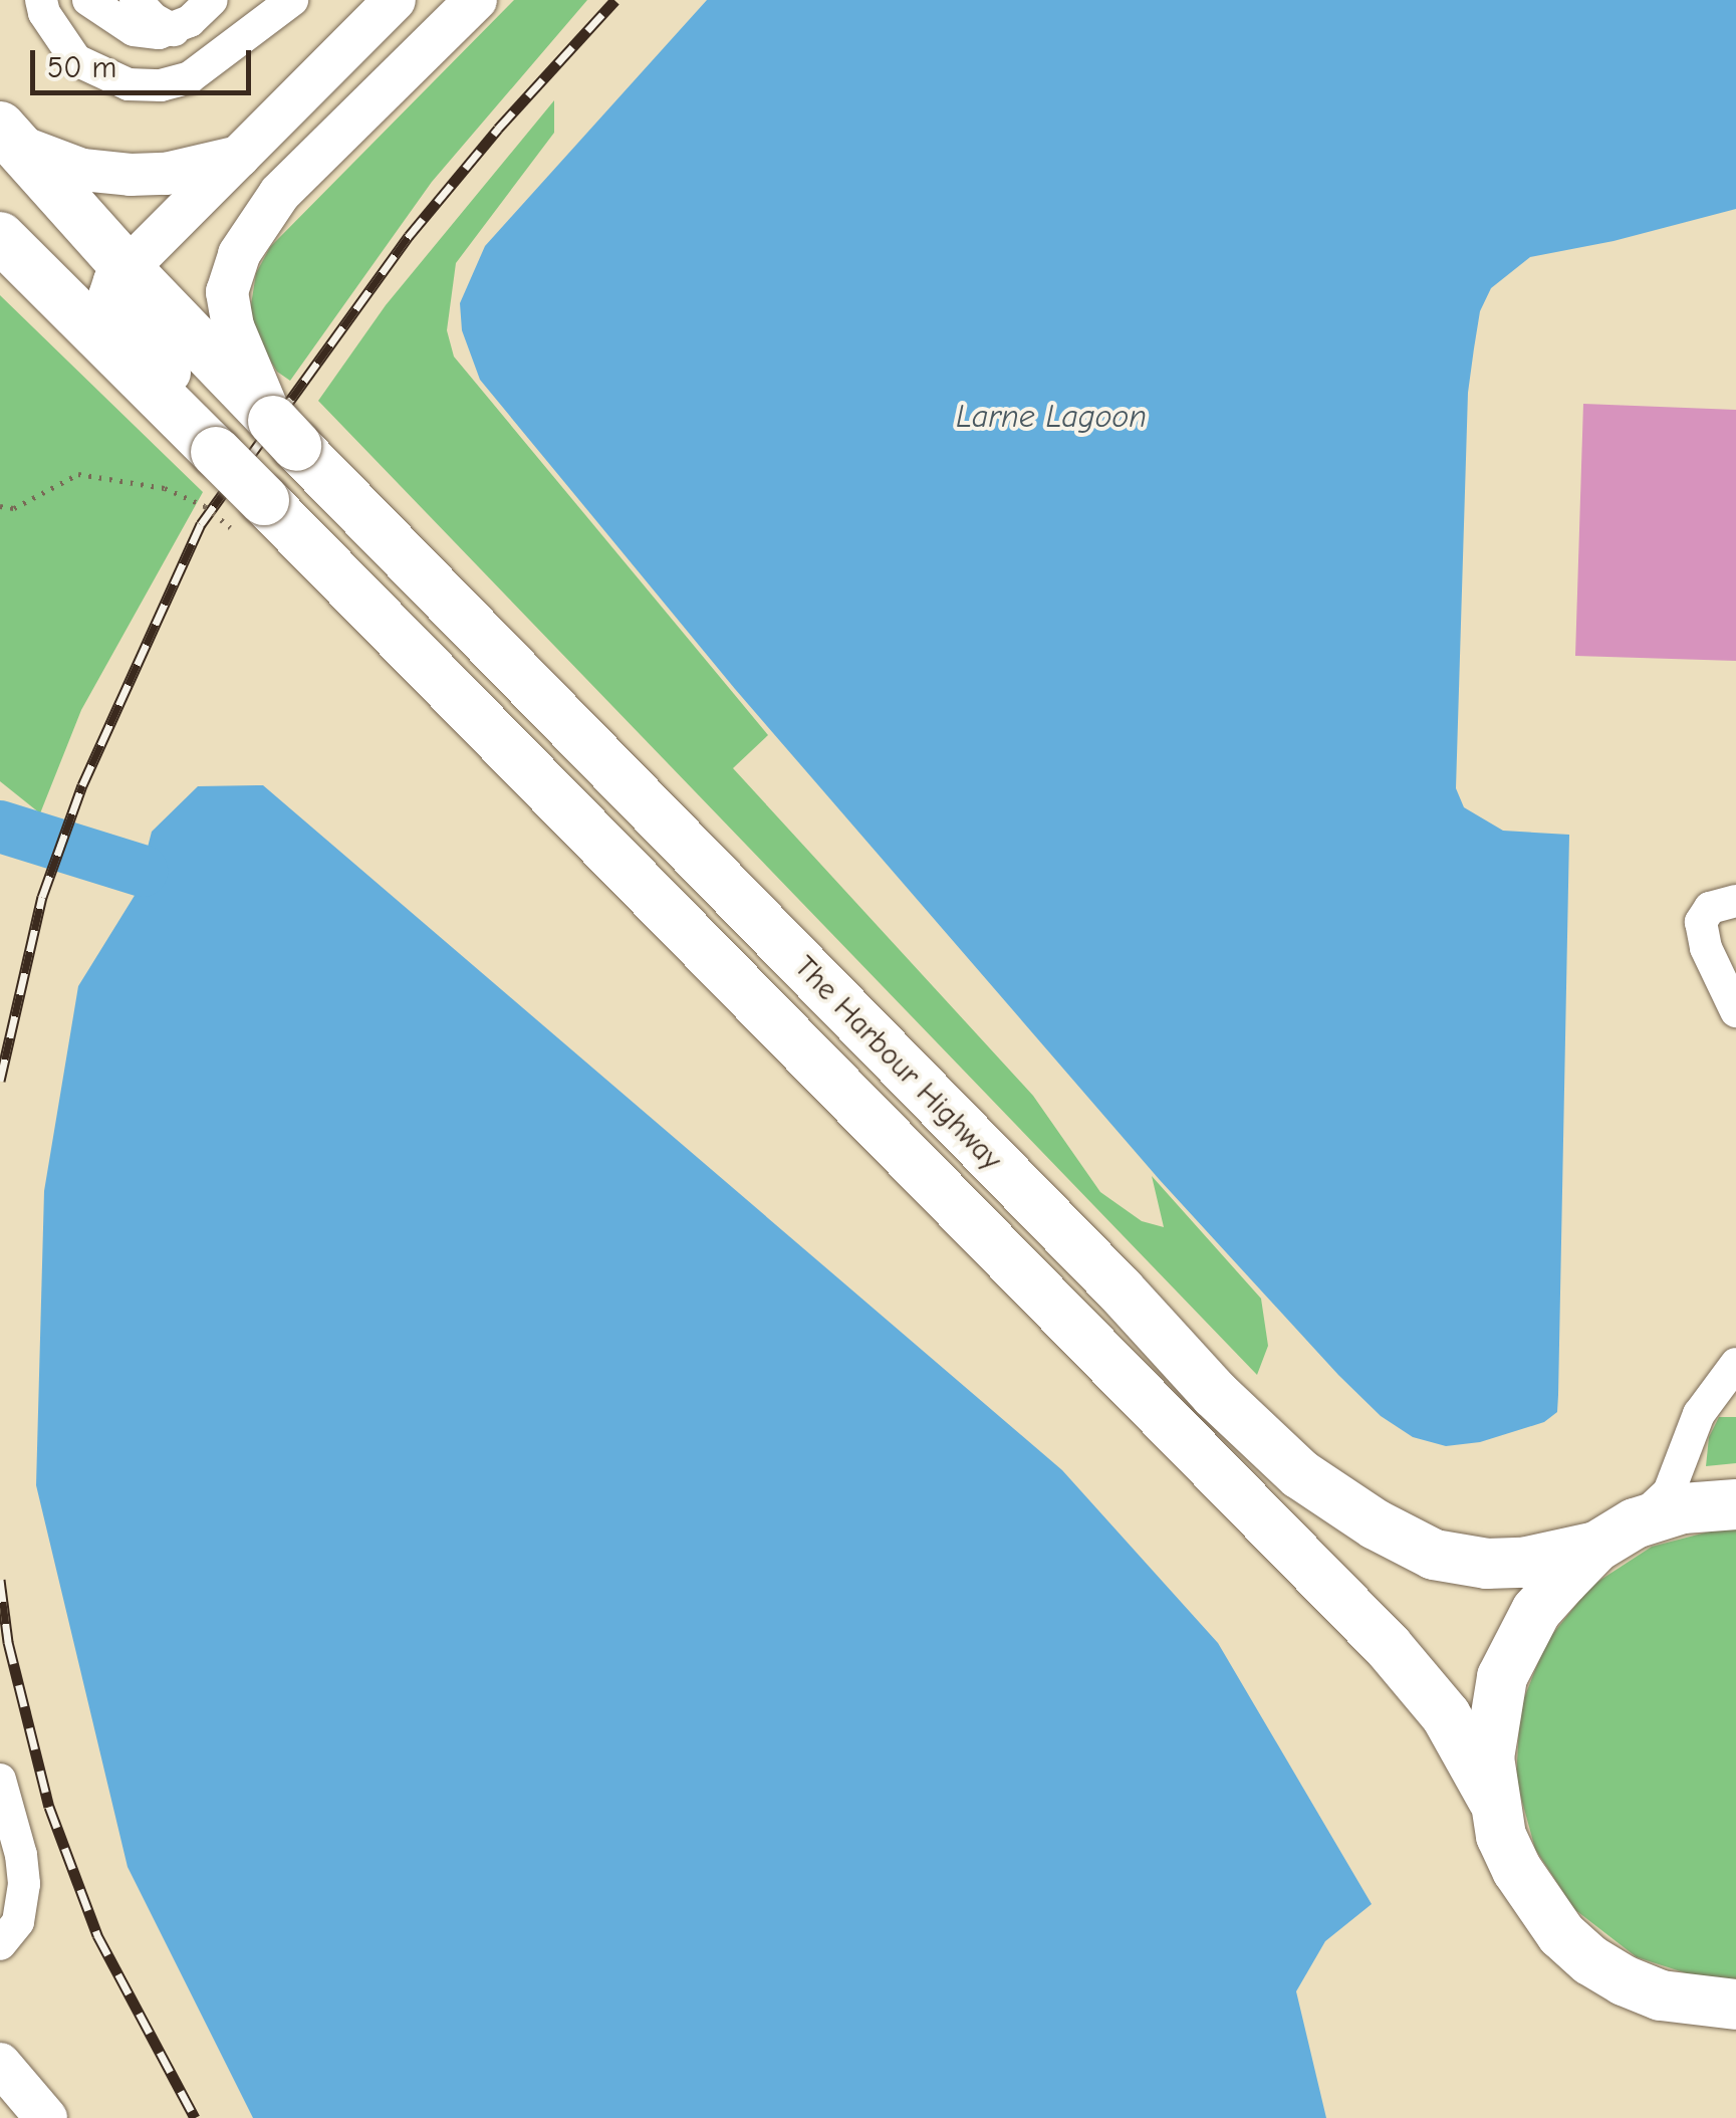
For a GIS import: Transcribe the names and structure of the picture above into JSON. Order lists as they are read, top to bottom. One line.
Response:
{"streets":{"highway":["The Harbour Highway"]},"water":["Larne Lagoon"],"scale_bar":"50 m"}
